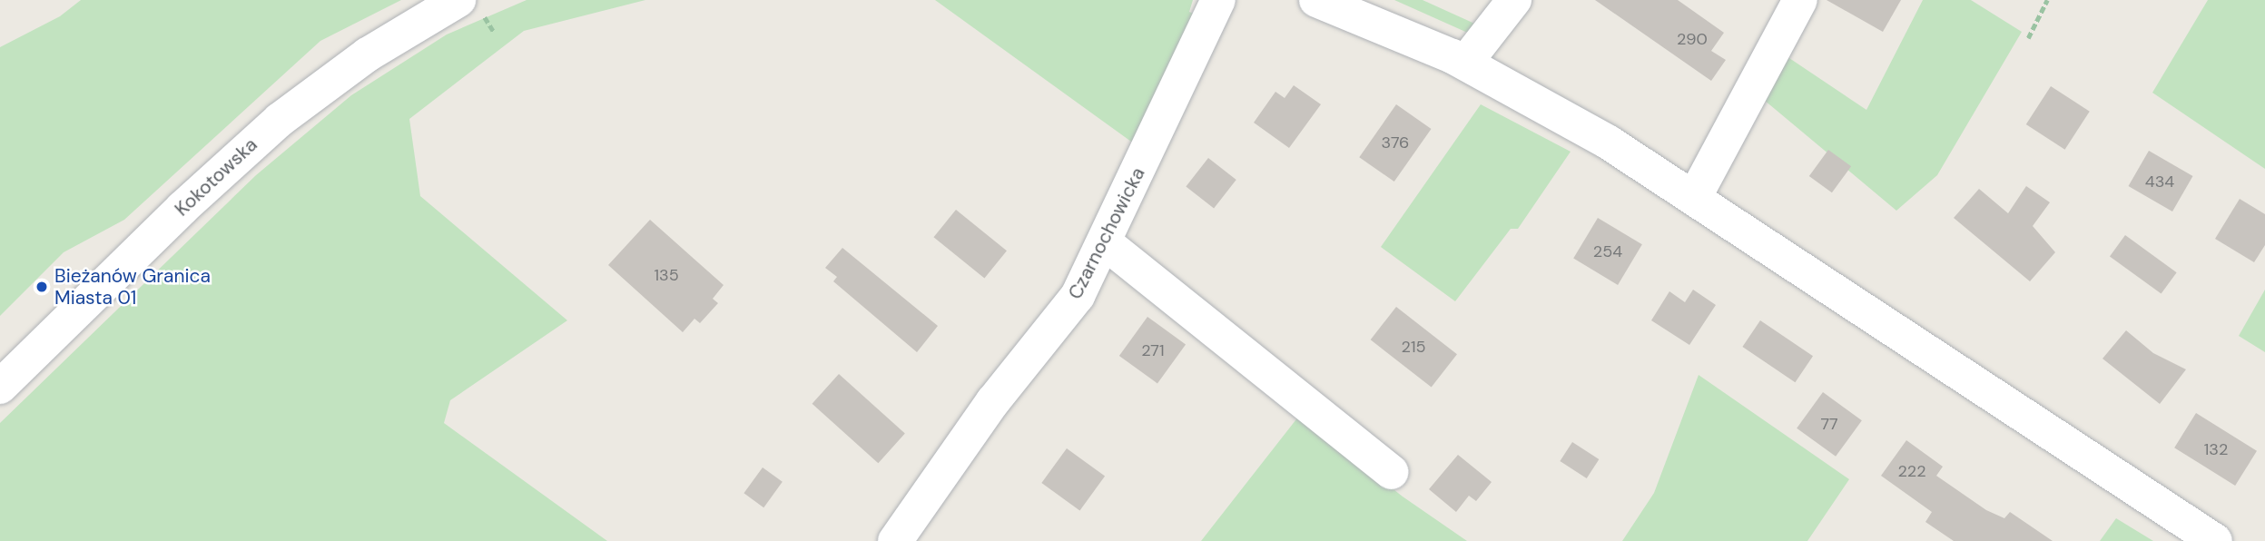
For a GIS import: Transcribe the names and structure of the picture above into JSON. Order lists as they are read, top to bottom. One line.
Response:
{"streets":{"street":["Kokotowska","Czarnochowicka"]},"places":["Bieżanów Granica Miasta 01"],"house_numbers":["290","376","434","254","135","215","271","77","132","222"]}
